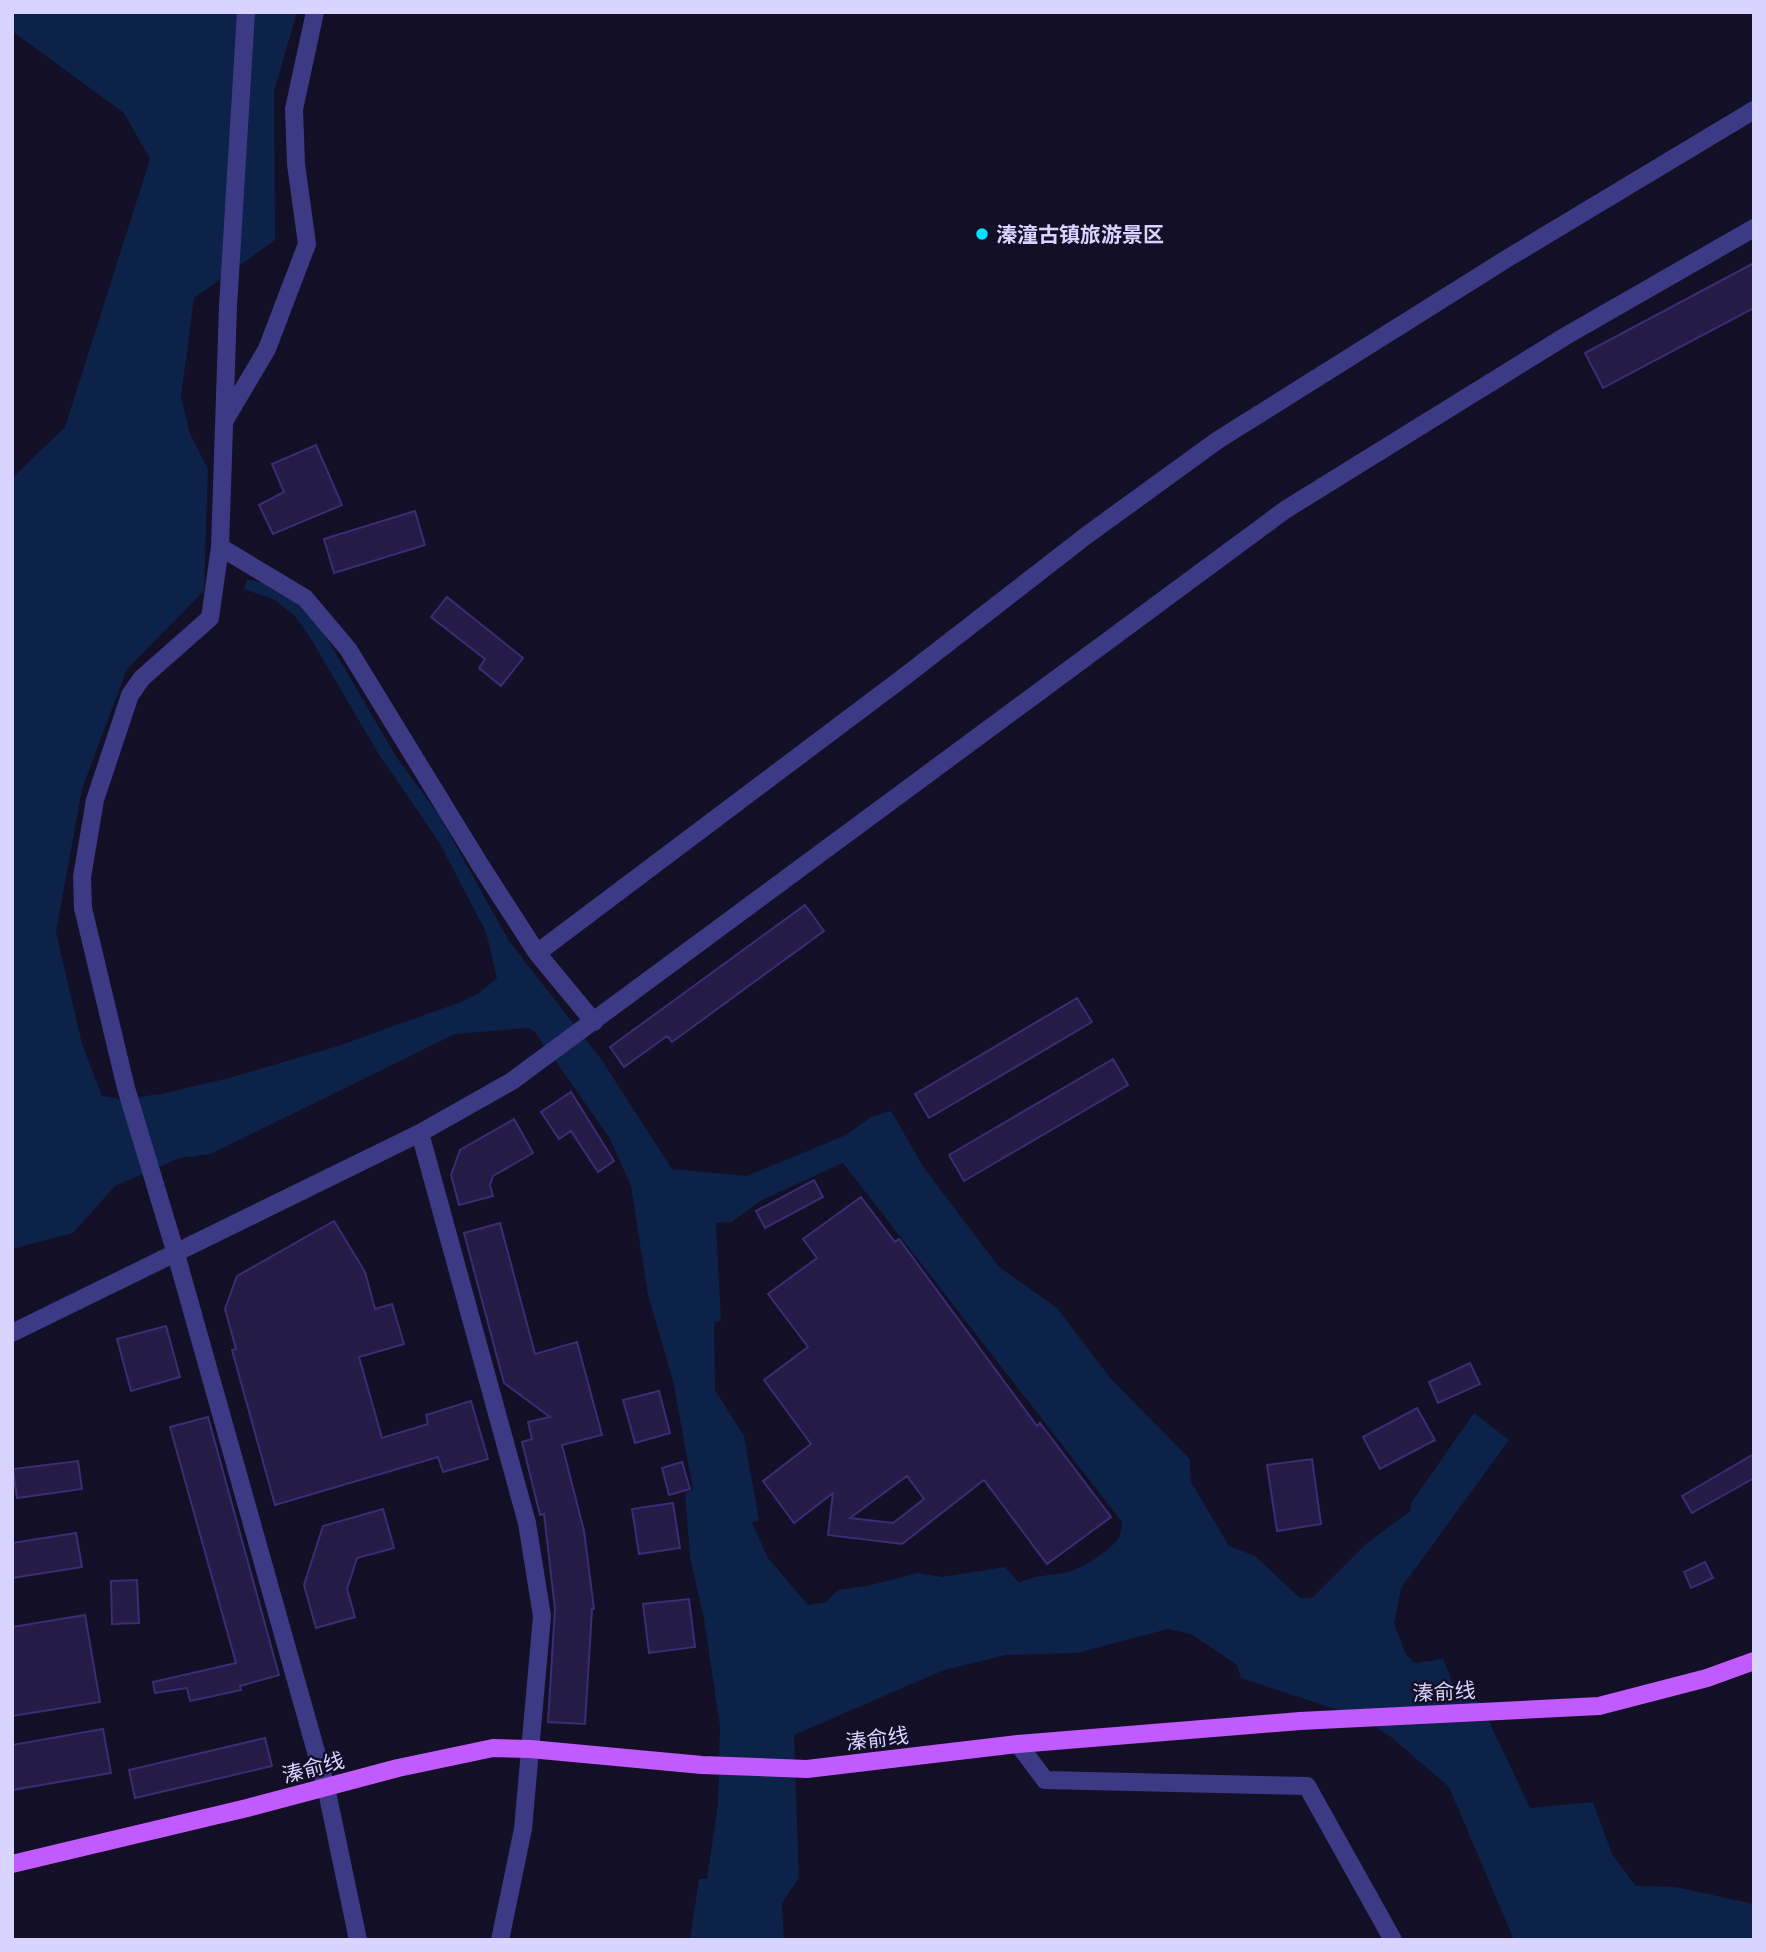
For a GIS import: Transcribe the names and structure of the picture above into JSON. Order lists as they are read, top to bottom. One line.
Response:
{"streets":{"main road":["溱俞线"]},"places":["溱潼古镇旅游景区"]}
